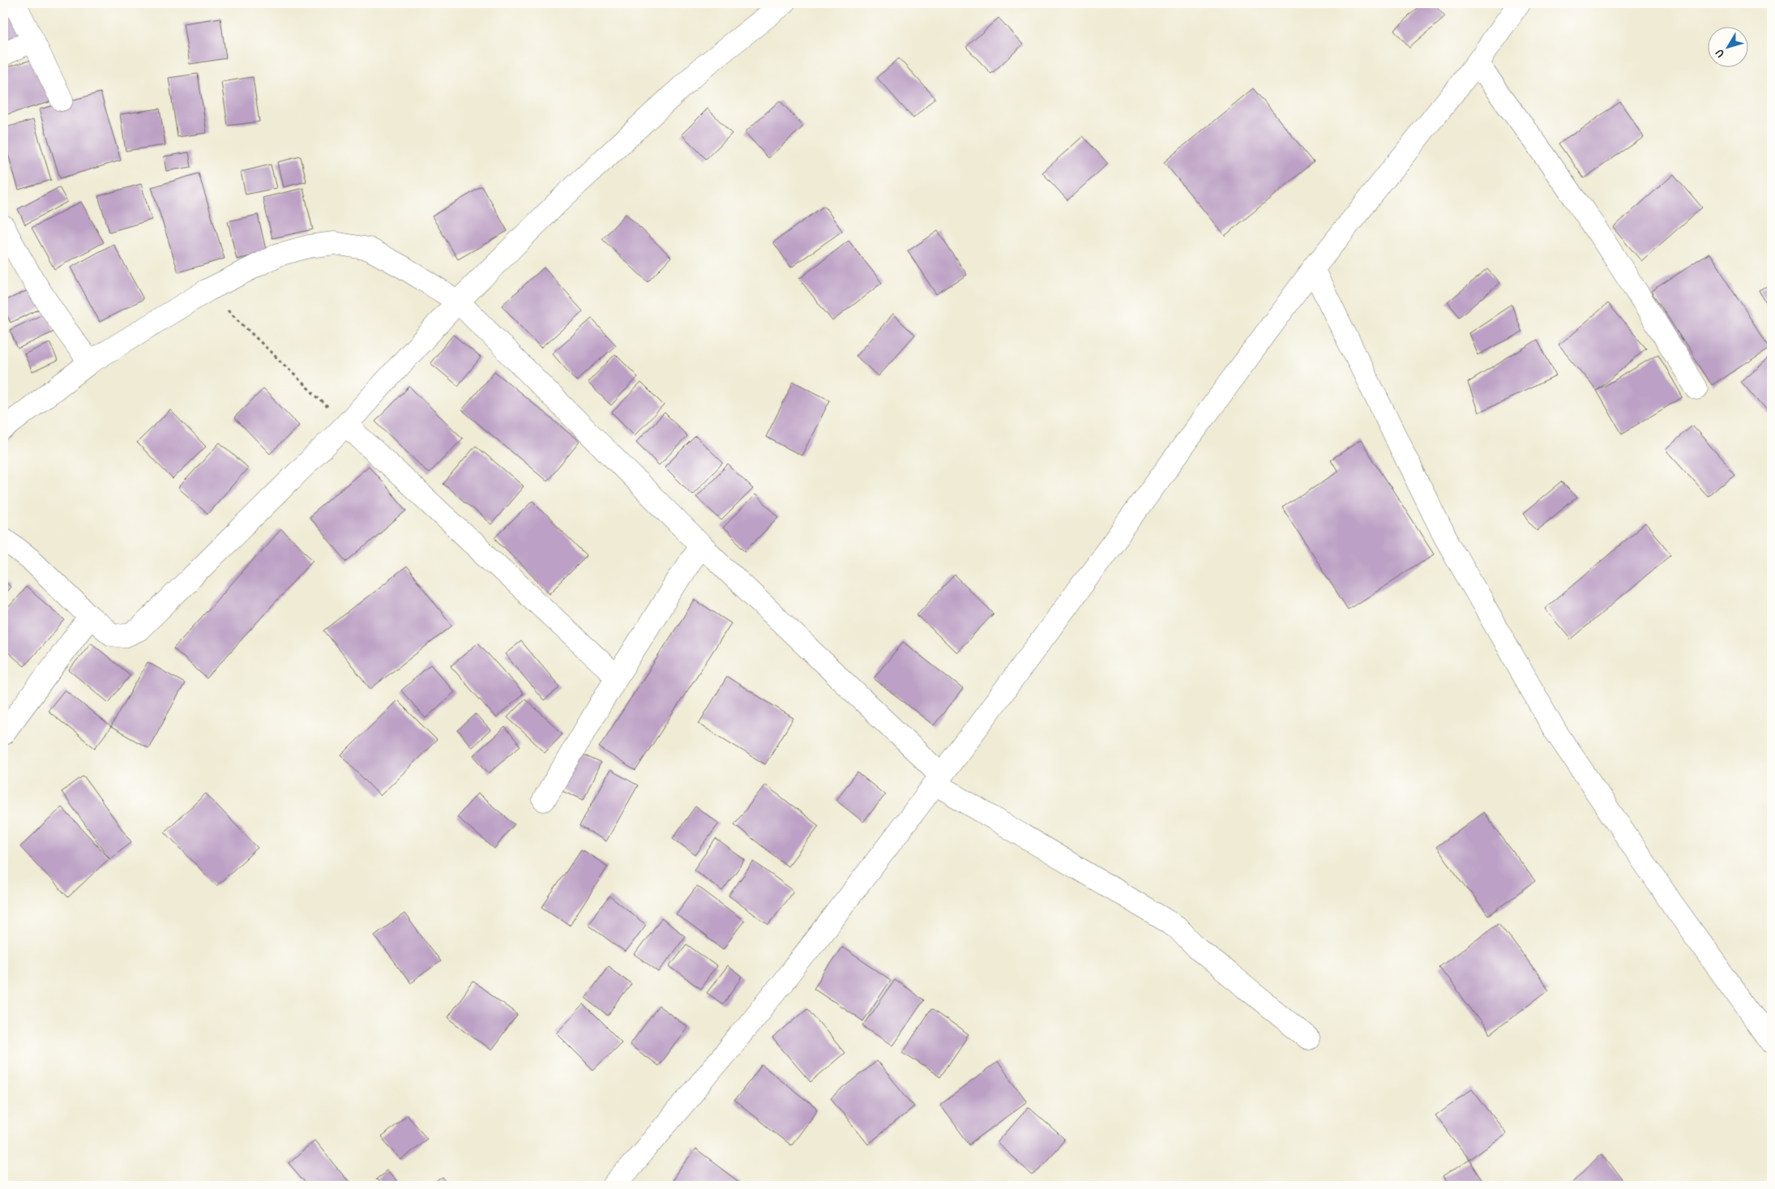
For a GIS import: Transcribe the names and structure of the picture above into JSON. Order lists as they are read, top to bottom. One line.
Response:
{"north":"bottom left"}
